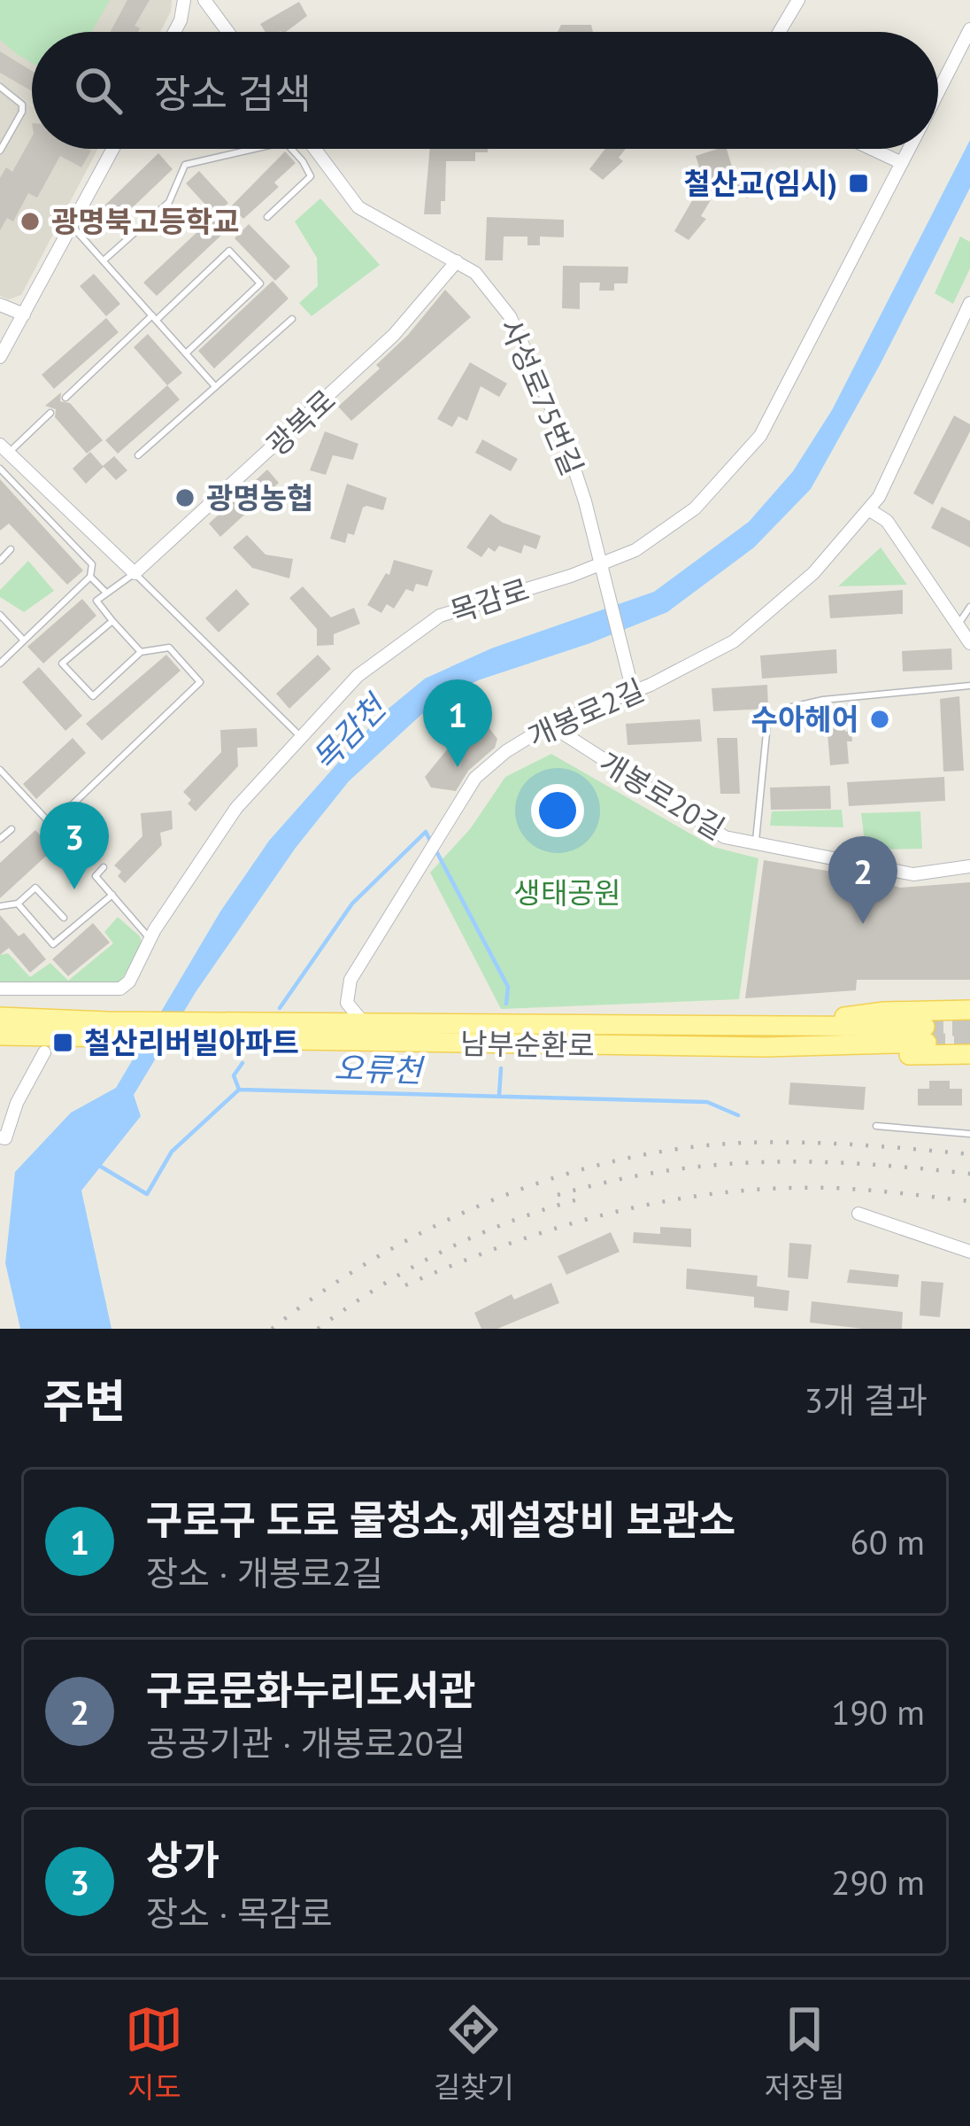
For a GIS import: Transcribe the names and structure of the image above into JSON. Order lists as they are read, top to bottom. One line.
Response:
{"streets":{"main road":["남부순환로"],"street":["사성로75번길","광복로","목감로","개봉로2길","개봉로20길"]},"crossings":[["사성로75번길","광복로"],["사성로75번길","목감로"],["사성로75번길","개봉로2길"],["개봉로2길","개봉로20길"],["개봉로2길","남부순환로"]],"water":["목감천","오류천"],"parks":["생태공원"],"places":{"transit":["철산교(임시)","철산리버빌아파트"],"other":["광명북고등학교","광명농협","수아헤어"]},"page":{"search":"장소 검색","pins":["1","3","2"],"heading":["주변","3개 결과"],"list":[{"mark":"1","name":"구로구 도로 물청소,제설장비 보관소","note":"장소 · 개봉로2길","value":"60 m"},{"mark":"2","name":"구로문화누리도서관","note":"공공기관 · 개봉로20길","value":"190 m"},{"mark":"3","name":"상가","note":"장소 · 목감로","value":"290 m"}],"nav":["지도","길찾기","저장됨"]}}
